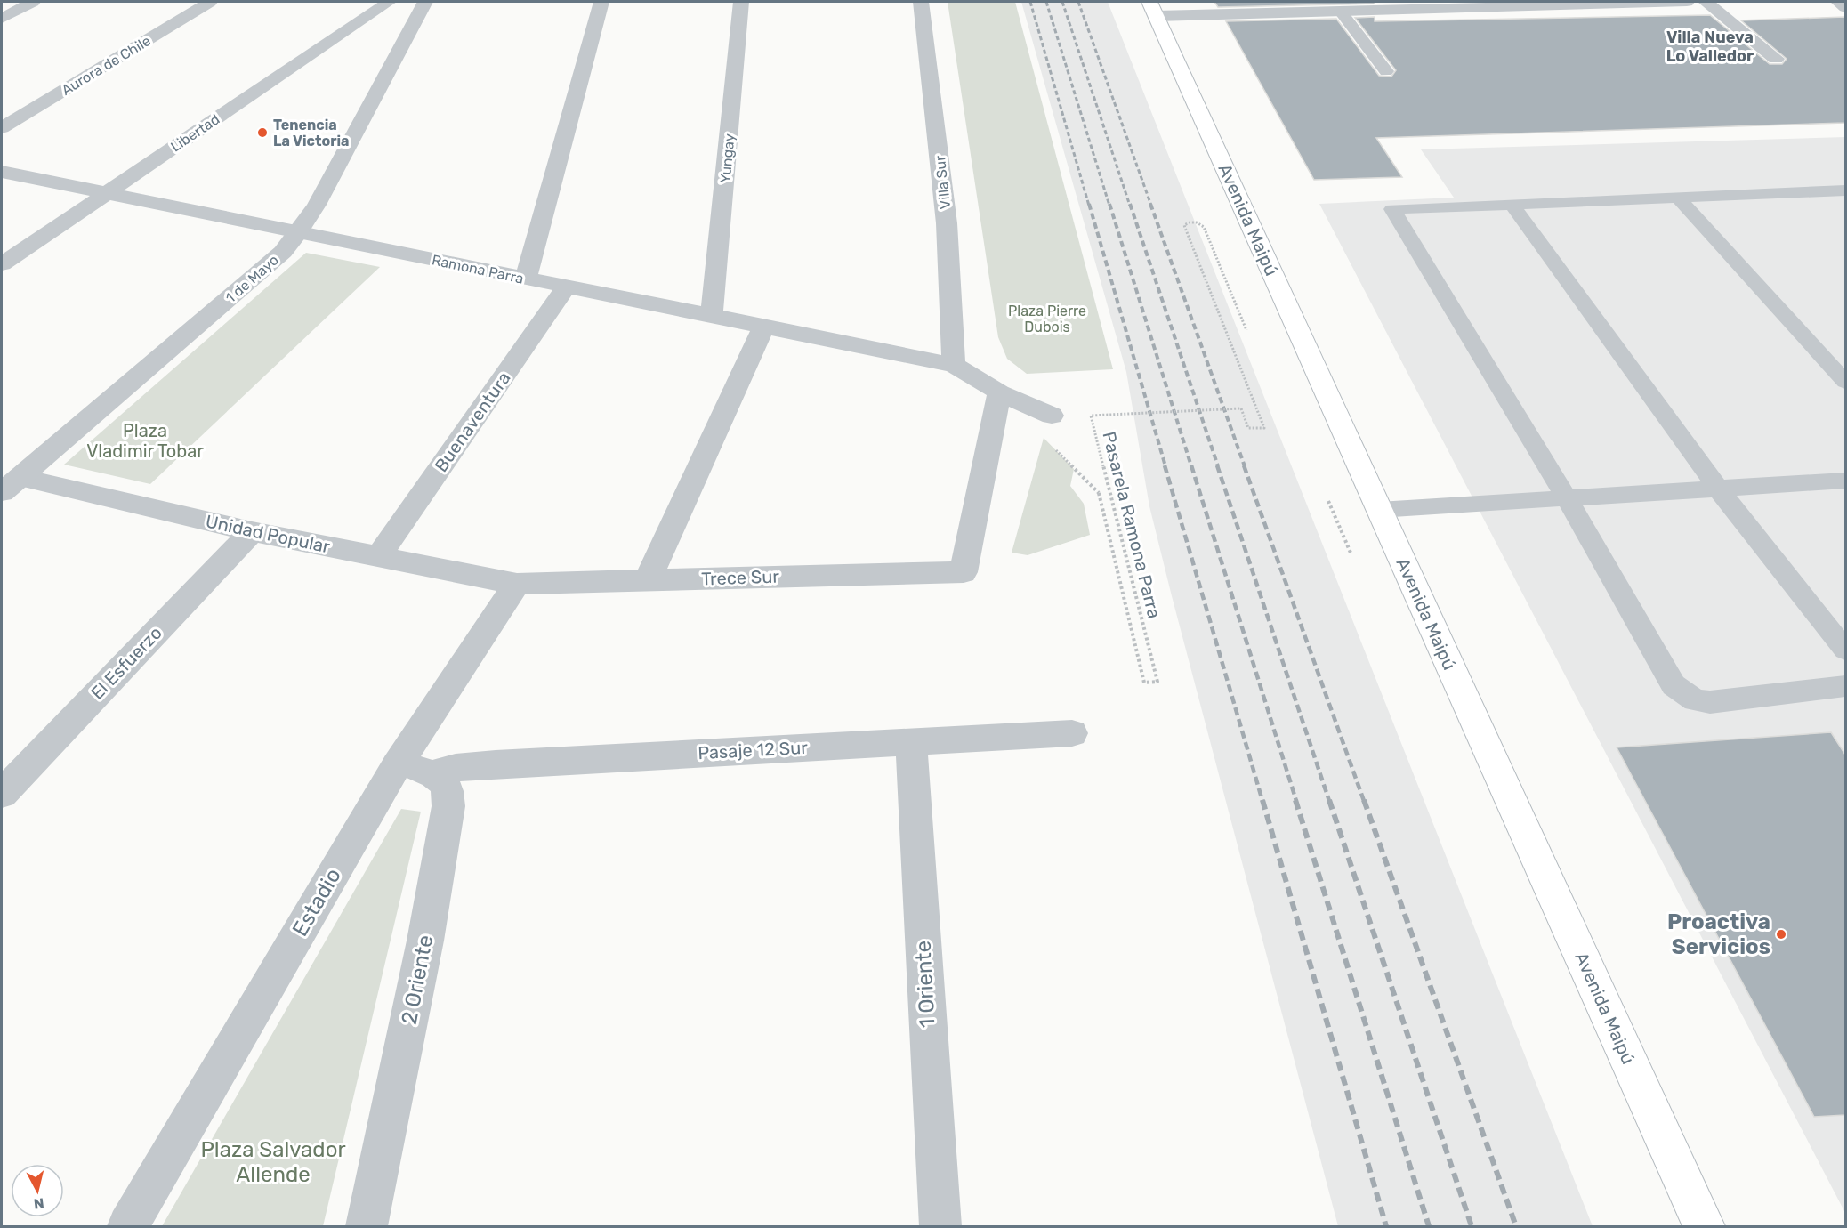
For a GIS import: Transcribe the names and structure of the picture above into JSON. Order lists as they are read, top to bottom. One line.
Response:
{"streets":{"main road":["Avenida Maipú"],"street":["Aurora de Chile","Libertad","Yungay","Villa Sur","Ramona Parra","1 de Mayo","Buenaventura","Unidad Popular","Trece Sur","El Esfuerzo","Pasaje 12 Sur","Estadio","2 Oriente","1 Oriente"],"path":["Pasarela Ramona Parra"]},"crossings":[["Libertad","Ramona Parra"],["Yungay","Ramona Parra"],["Villa Sur","Ramona Parra"],["Ramona Parra","1 de Mayo"],["Ramona Parra","Buenaventura"],["Ramona Parra","Trece Sur"],["1 de Mayo","Unidad Popular"],["Buenaventura","Unidad Popular"],["Unidad Popular","Trece Sur"],["Unidad Popular","El Esfuerzo"],["Unidad Popular","Estadio"],["Trece Sur","Estadio"],["Pasaje 12 Sur","2 Oriente"],["Pasaje 12 Sur","1 Oriente"]],"districts":["Villa Nueva Lo Valledor"],"parks":["Plaza Pierre Dubois","Plaza Vladimir Tobar","Plaza Salvador Allende"],"places":["Tenencia La Victoria","Proactiva Servicios"],"north":"bottom"}
